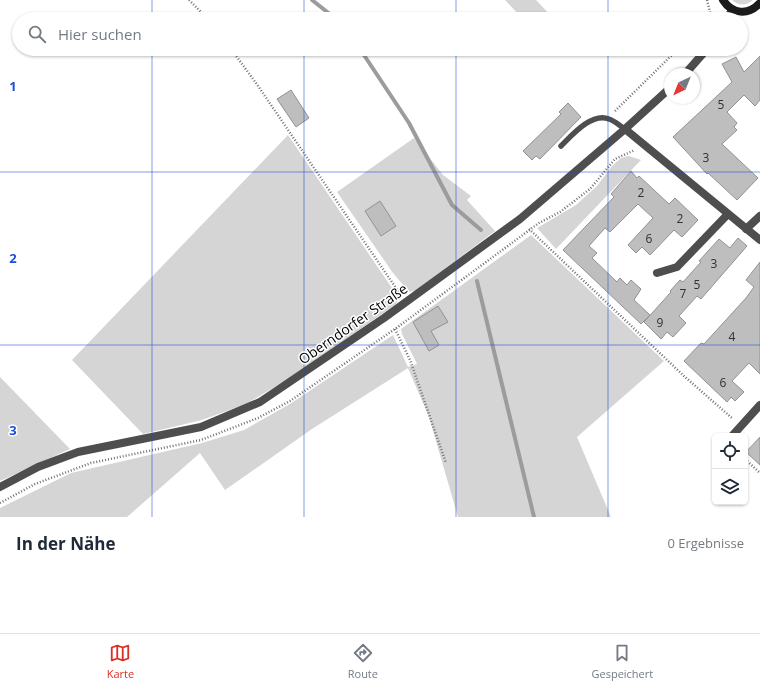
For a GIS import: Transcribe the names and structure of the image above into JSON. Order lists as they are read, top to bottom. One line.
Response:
{"streets":{"street":["Oberndorfer Straße"]},"house_numbers":["5","3","2","2","6","3","5","7","9","4","6"],"north":"bottom left","page":{"search":"Hier suchen","heading":["In der Nähe","0 Ergebnisse"],"nav":["Karte","Route","Gespeichert"]},"grid":{"rows":["1","2","3"]}}
